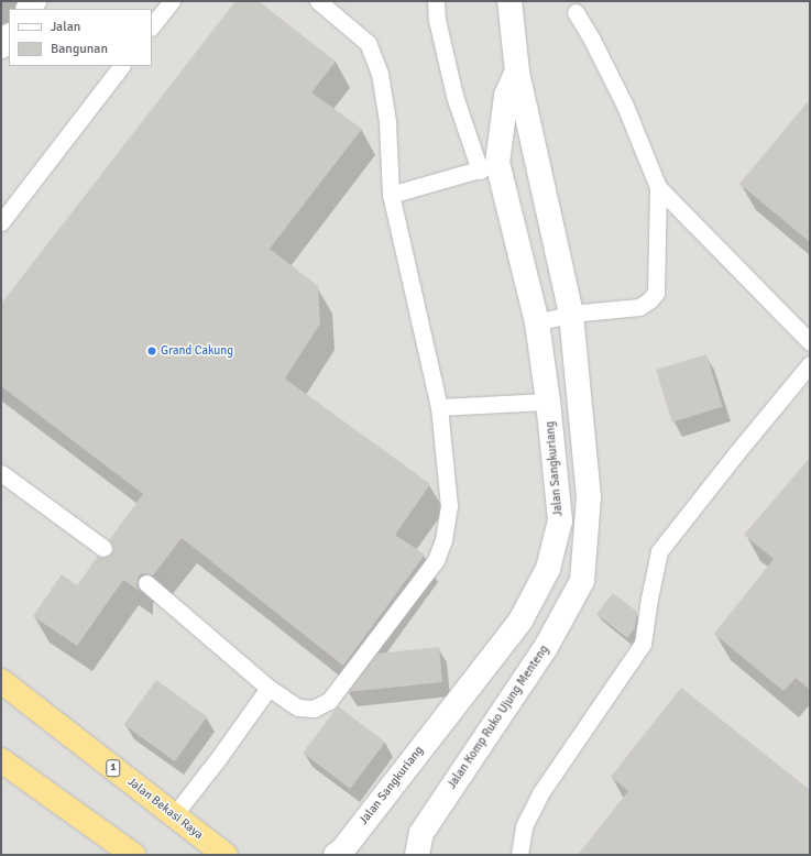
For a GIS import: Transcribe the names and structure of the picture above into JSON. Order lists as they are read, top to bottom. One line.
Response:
{"streets":{"highway":["1","Jalan Bekasi Raya"],"street":["Jalan Sangkuriang","Jalan Komp Ruko Ujung Menteng"]},"places":["Grand Cakung"],"legend":["Jalan","Bangunan"]}
